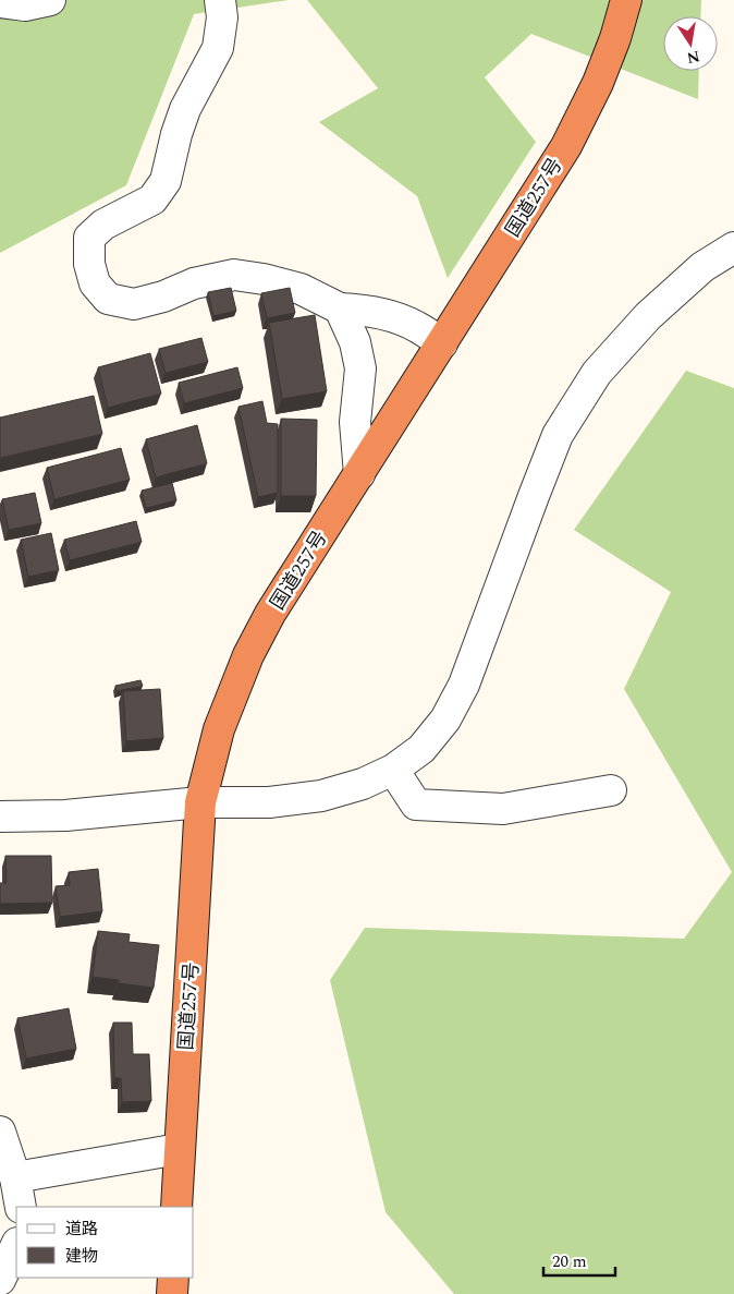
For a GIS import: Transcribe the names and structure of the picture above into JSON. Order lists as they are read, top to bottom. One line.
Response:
{"streets":{"highway":["国道257号"]},"legend":["道路","建物"],"scale_bar":"20 m","north":"bottom"}
